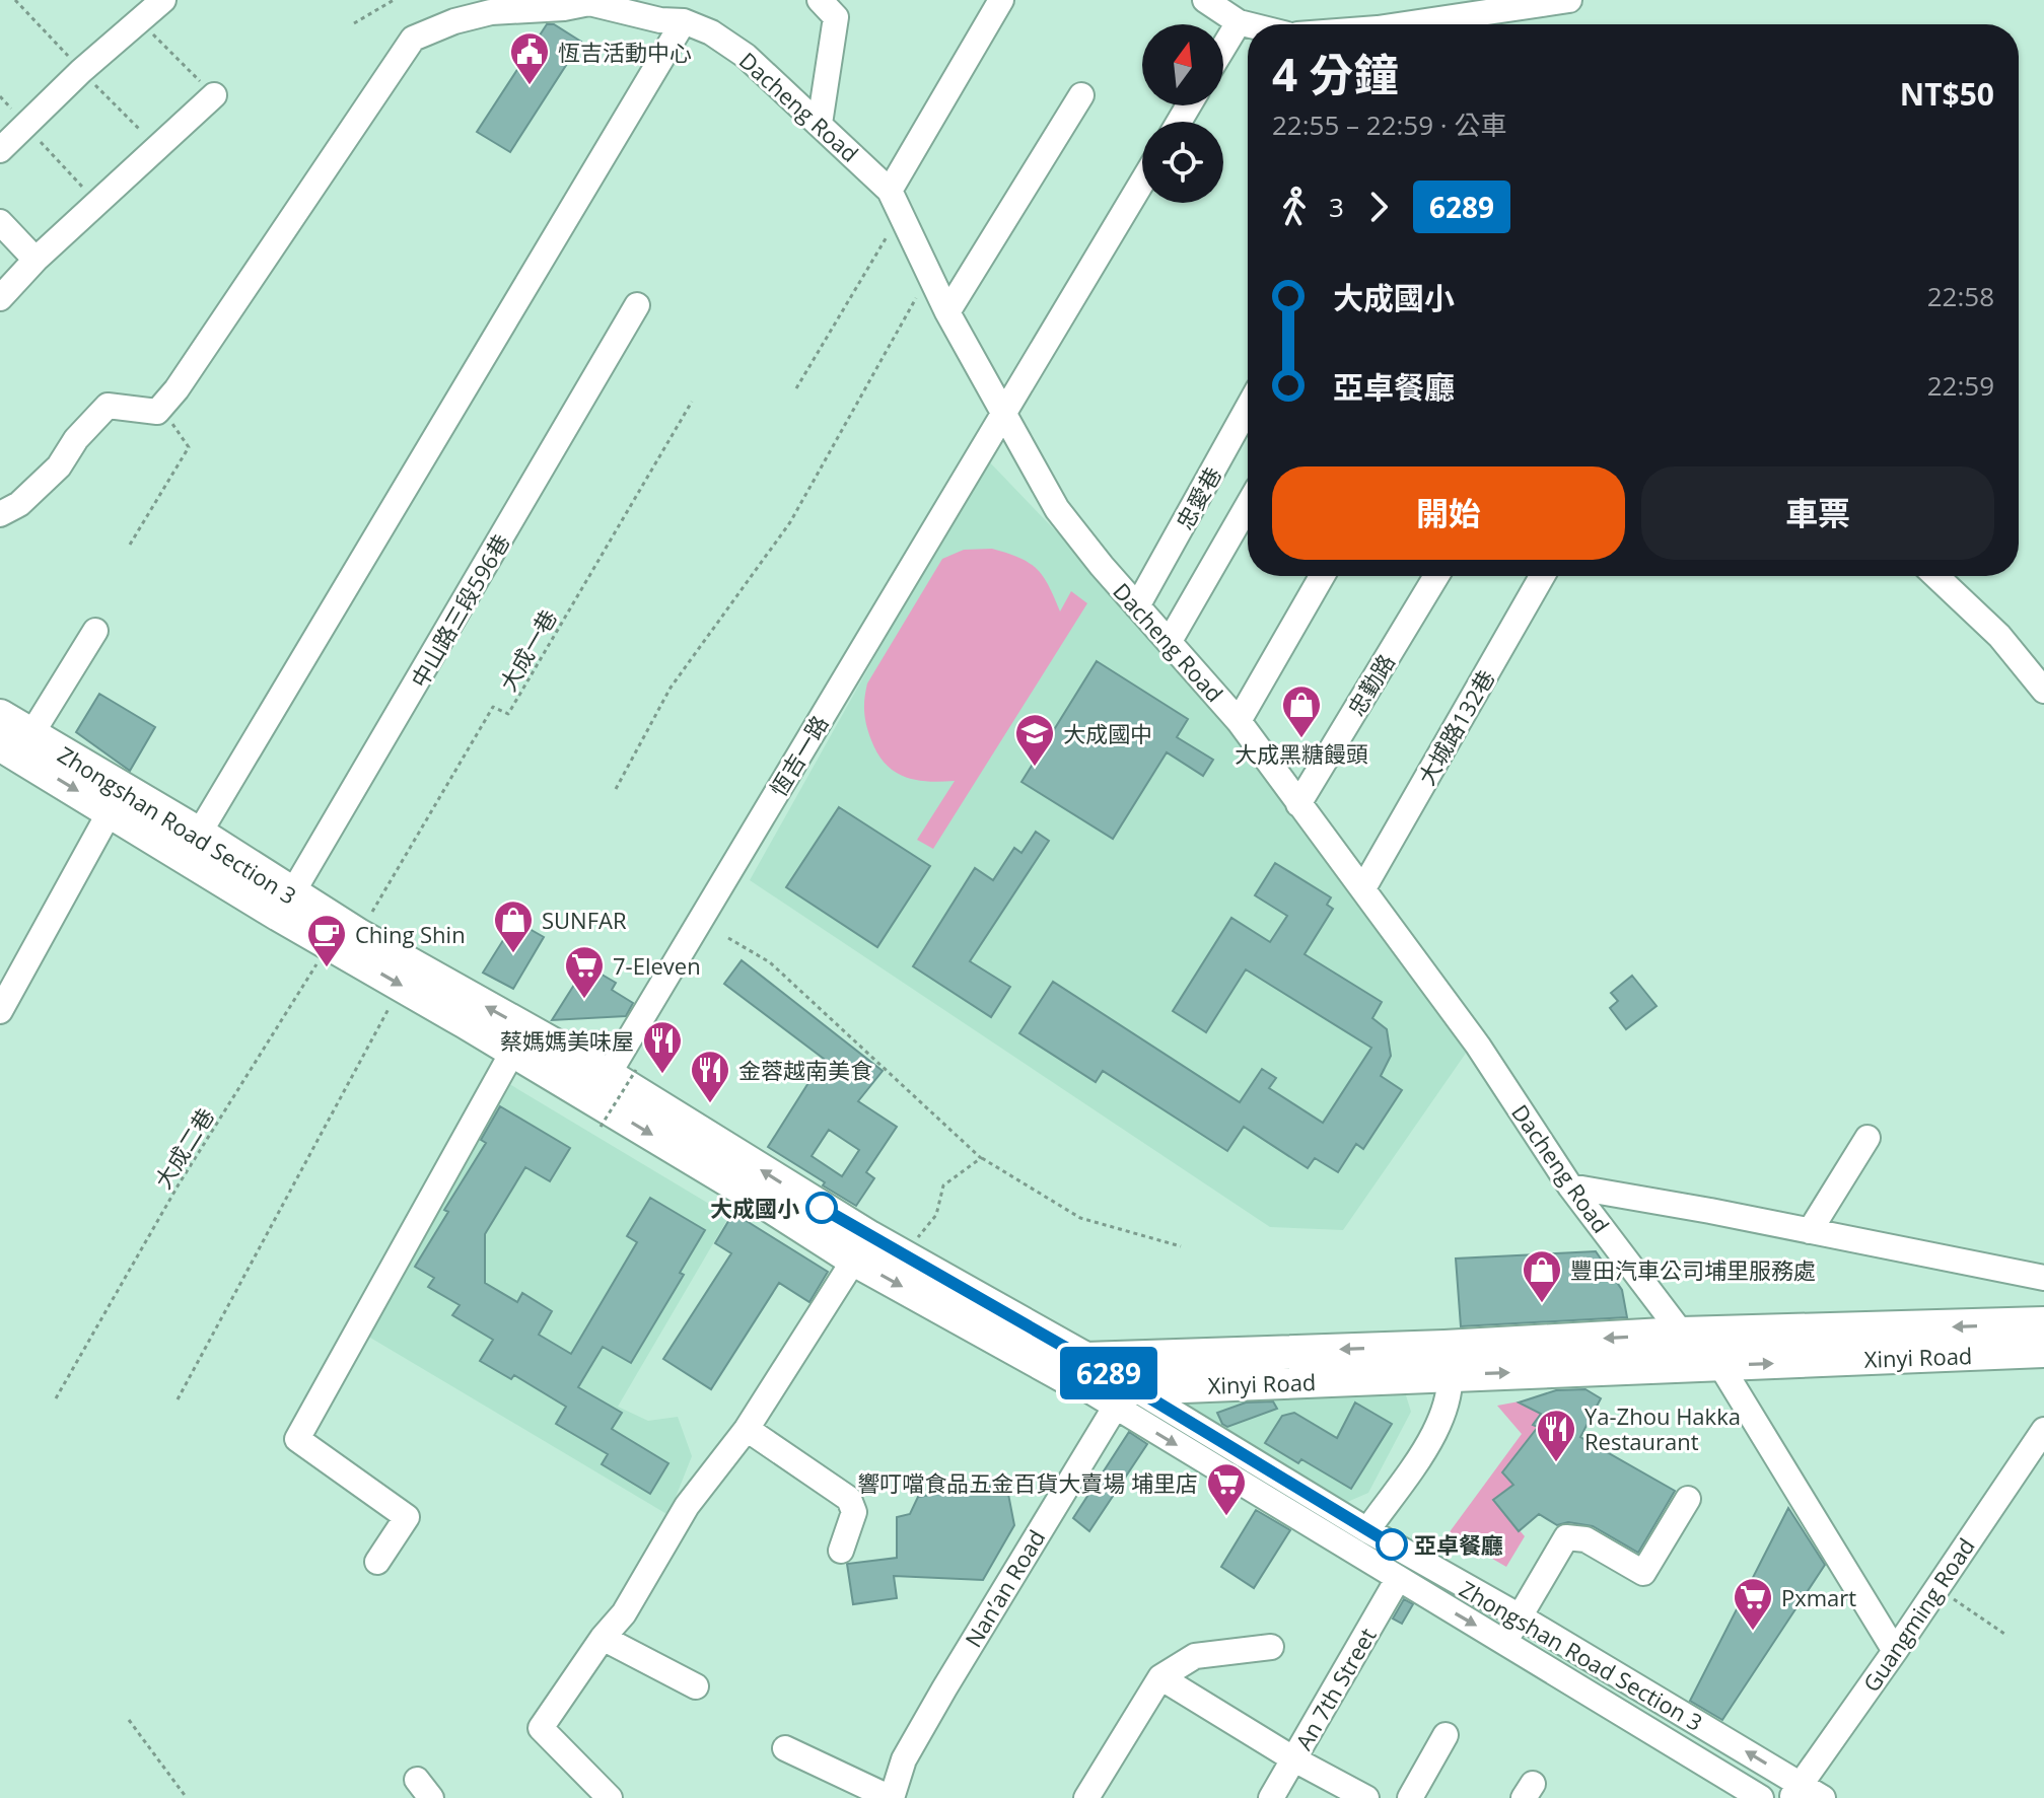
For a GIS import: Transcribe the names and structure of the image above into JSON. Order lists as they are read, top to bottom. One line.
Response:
{"streets":{"main road":["Zhongshan Road Section 3","Xinyi Road"],"street":["Dacheng Road","忠愛巷","中山路三段596巷","忠勤路","大城路132巷","恆吉一路","Nan’an Road","Guangming Road","An 7th Street"],"path":["大成一巷","大成二巷"]},"crossings":[["Dacheng Road","忠愛巷"],["Dacheng Road","忠勤路"],["Dacheng Road","大城路132巷"],["Dacheng Road","恆吉一路"],["Dacheng Road","Xinyi Road"],["Dacheng Road","Guangming Road"],["中山路三段596巷","Zhongshan Road Section 3"],["大成一巷","Zhongshan Road Section 3"],["大成一巷","大成二巷"],["恆吉一路","Zhongshan Road Section 3"],["Zhongshan Road Section 3","大成二巷"],["Zhongshan Road Section 3","Xinyi Road"],["Zhongshan Road Section 3","Nan’an Road"],["Zhongshan Road Section 3","Guangming Road"],["Zhongshan Road Section 3","An 7th Street"],["Xinyi Road","Nan’an Road"]],"places":{"public building":["恆吉活動中心"],"shop":["大成黑糖饅頭","SUNFAR","豐田汽車公司埔里服務處"],"school or university":["大成國中"],"cafe":["Ching Shin"],"supermarket":["7-Eleven","響叮噹食品五金百貨大賣場 埔里店","Pxmart"],"restaurant":["蔡媽媽美味屋","金蓉越南美食","Ya-Zhou Hakka Restaurant"],"other":["大成國小","亞卓餐廳"]},"lines":["bus line 6289"],"north":"top","page":{"on_map":"6289","heading":["4 分鐘","22:55 – 22:59 · 公車","NT$50"],"legs":["3","6289"],"list":[{"name":"大成國小","value":"22:58"},{"name":"亞卓餐廳","value":"22:59"}],"buttons":["開始","車票"]}}
